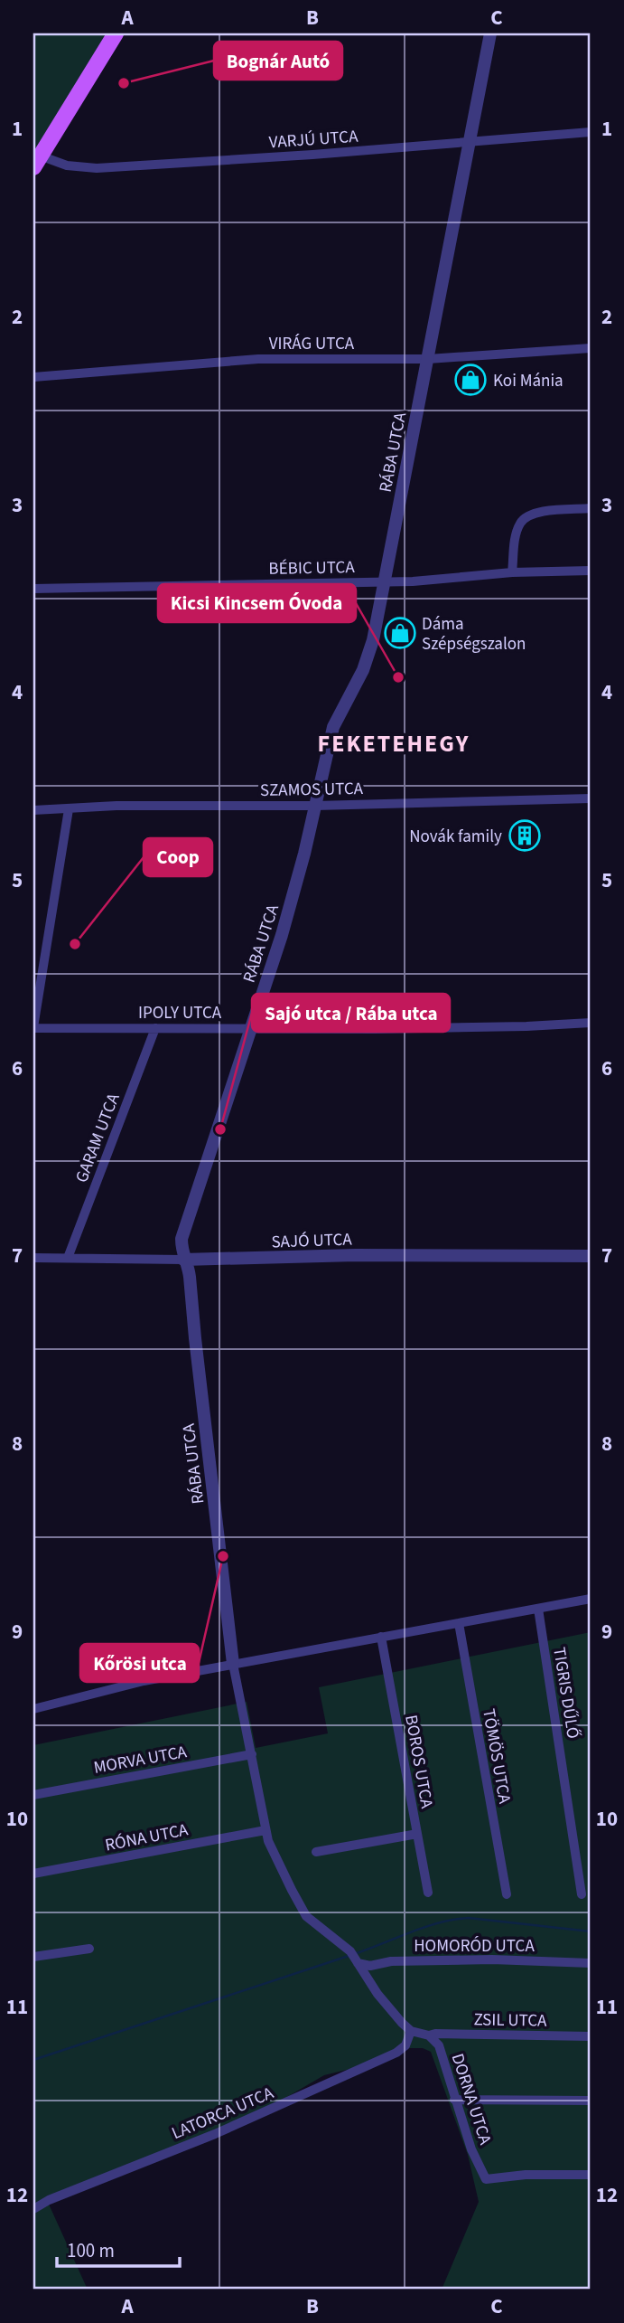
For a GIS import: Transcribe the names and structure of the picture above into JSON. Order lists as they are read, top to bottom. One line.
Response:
{"streets":{"street":["VARJÚ UTCA","VIRÁG UTCA","RÁBA UTCA","BÉBIC UTCA","SZAMOS UTCA","IPOLY UTCA","GARAM UTCA","SAJÓ UTCA","TIGRIS DŰLŐ","TÖMÖS UTCA","MORVA UTCA","BOROS UTCA","RÓNA UTCA","HOMORÓD UTCA","ZSIL UTCA","DORNA UTCA","LATORCA UTCA"]},"crossings":[["VARJÚ UTCA","RÁBA UTCA"],["VIRÁG UTCA","RÁBA UTCA"],["RÁBA UTCA","BÉBIC UTCA"],["RÁBA UTCA","SZAMOS UTCA"],["RÁBA UTCA","IPOLY UTCA"],["RÁBA UTCA","SAJÓ UTCA"],["RÁBA UTCA","MORVA UTCA"],["RÁBA UTCA","RÓNA UTCA"],["RÁBA UTCA","HOMORÓD UTCA"],["IPOLY UTCA","GARAM UTCA"],["GARAM UTCA","SAJÓ UTCA"],["ZSIL UTCA","DORNA UTCA"]],"districts":["FEKETEHEGY"],"places":{"other":["Bognár Autó","Kicsi Kincsem Óvoda","Coop","Sajó utca / Rába utca","Kőrösi utca"],"shop":["Koi Mánia","Dáma Szépségszalon"],"building":["Novák family"]},"scale_bar":"100 m","grid":{"columns":["A","B","C"],"rows":["1","2","3","4","5","6","7","8","9","10","11","12"]}}
